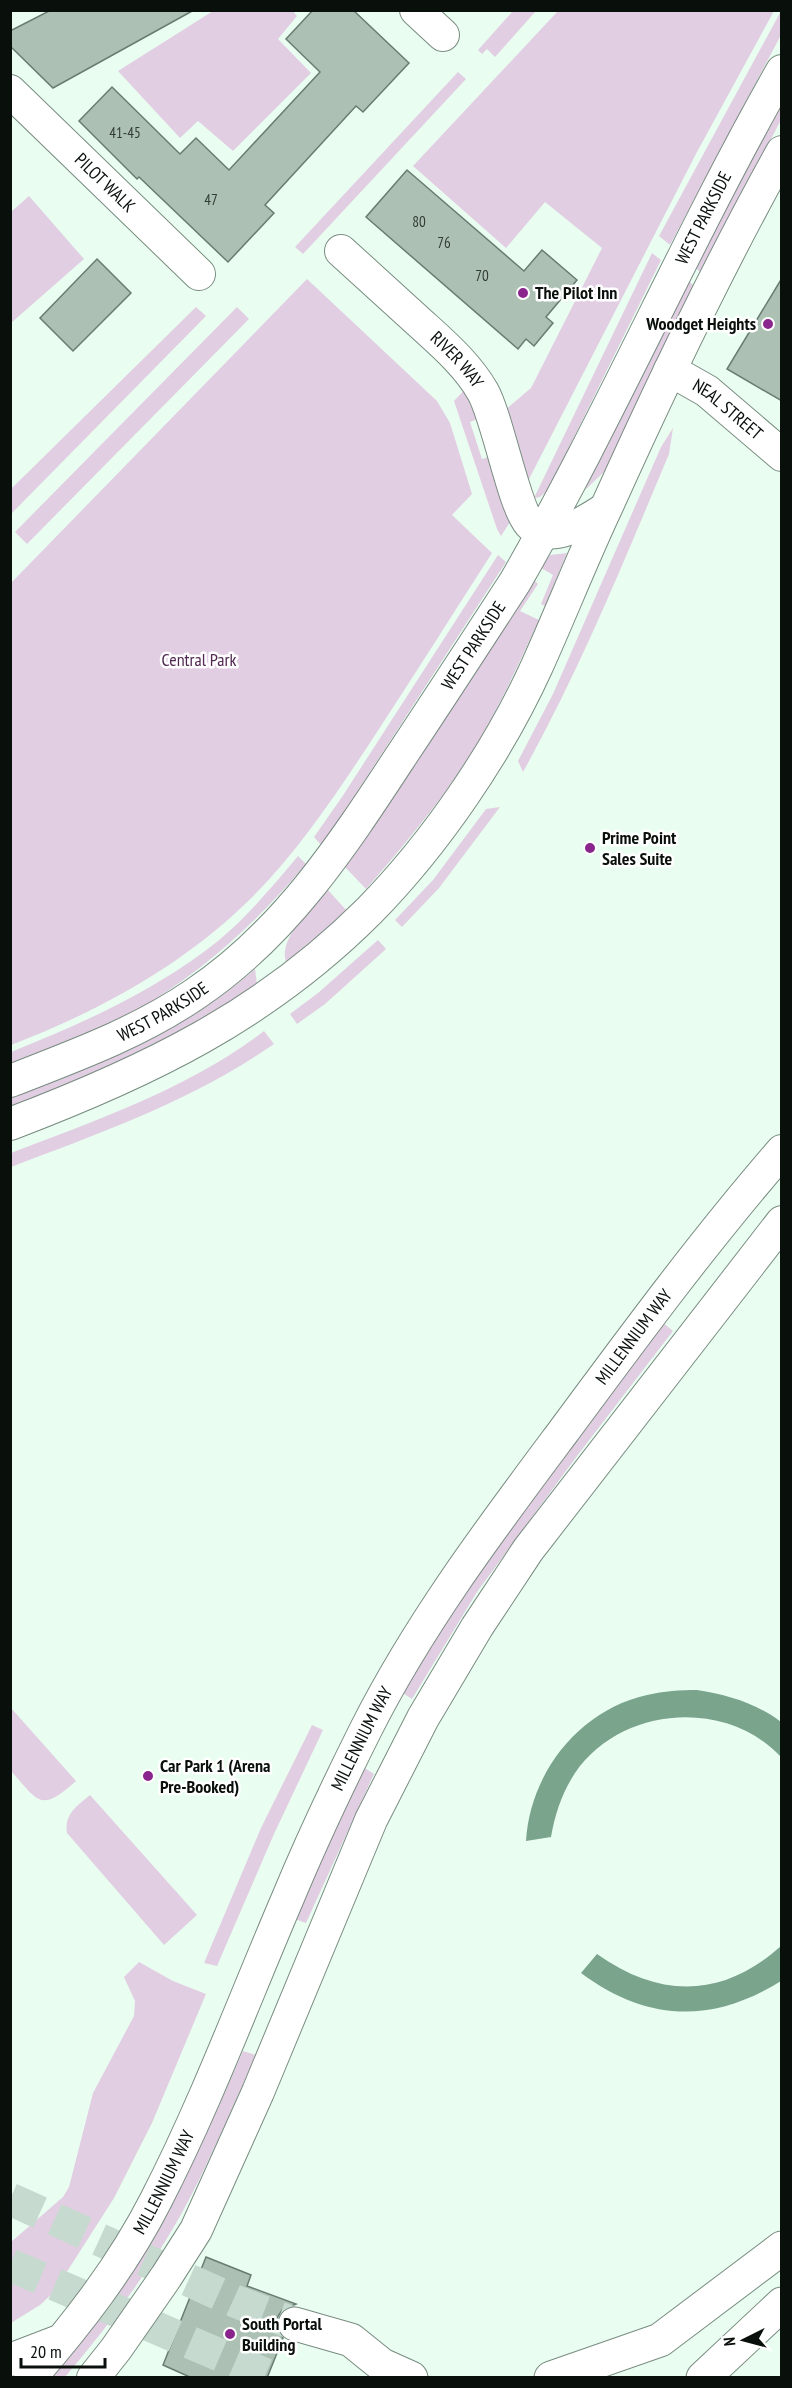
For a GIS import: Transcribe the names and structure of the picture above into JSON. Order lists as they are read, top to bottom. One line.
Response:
{"streets":{"street":["PILOT WALK","WEST PARKSIDE","RIVER WAY","NEAL STREET","MILLENNIUM WAY"]},"crossings":[["WEST PARKSIDE","RIVER WAY"]],"parks":["Central Park"],"places":["The Pilot Inn","Woodget Heights","Prime Point Sales Suite","Car Park 1 (Arena Pre-Booked)","South Portal Building"],"house_numbers":["41-45","47","80","76","70"],"scale_bar":"20 m","north":"left"}
